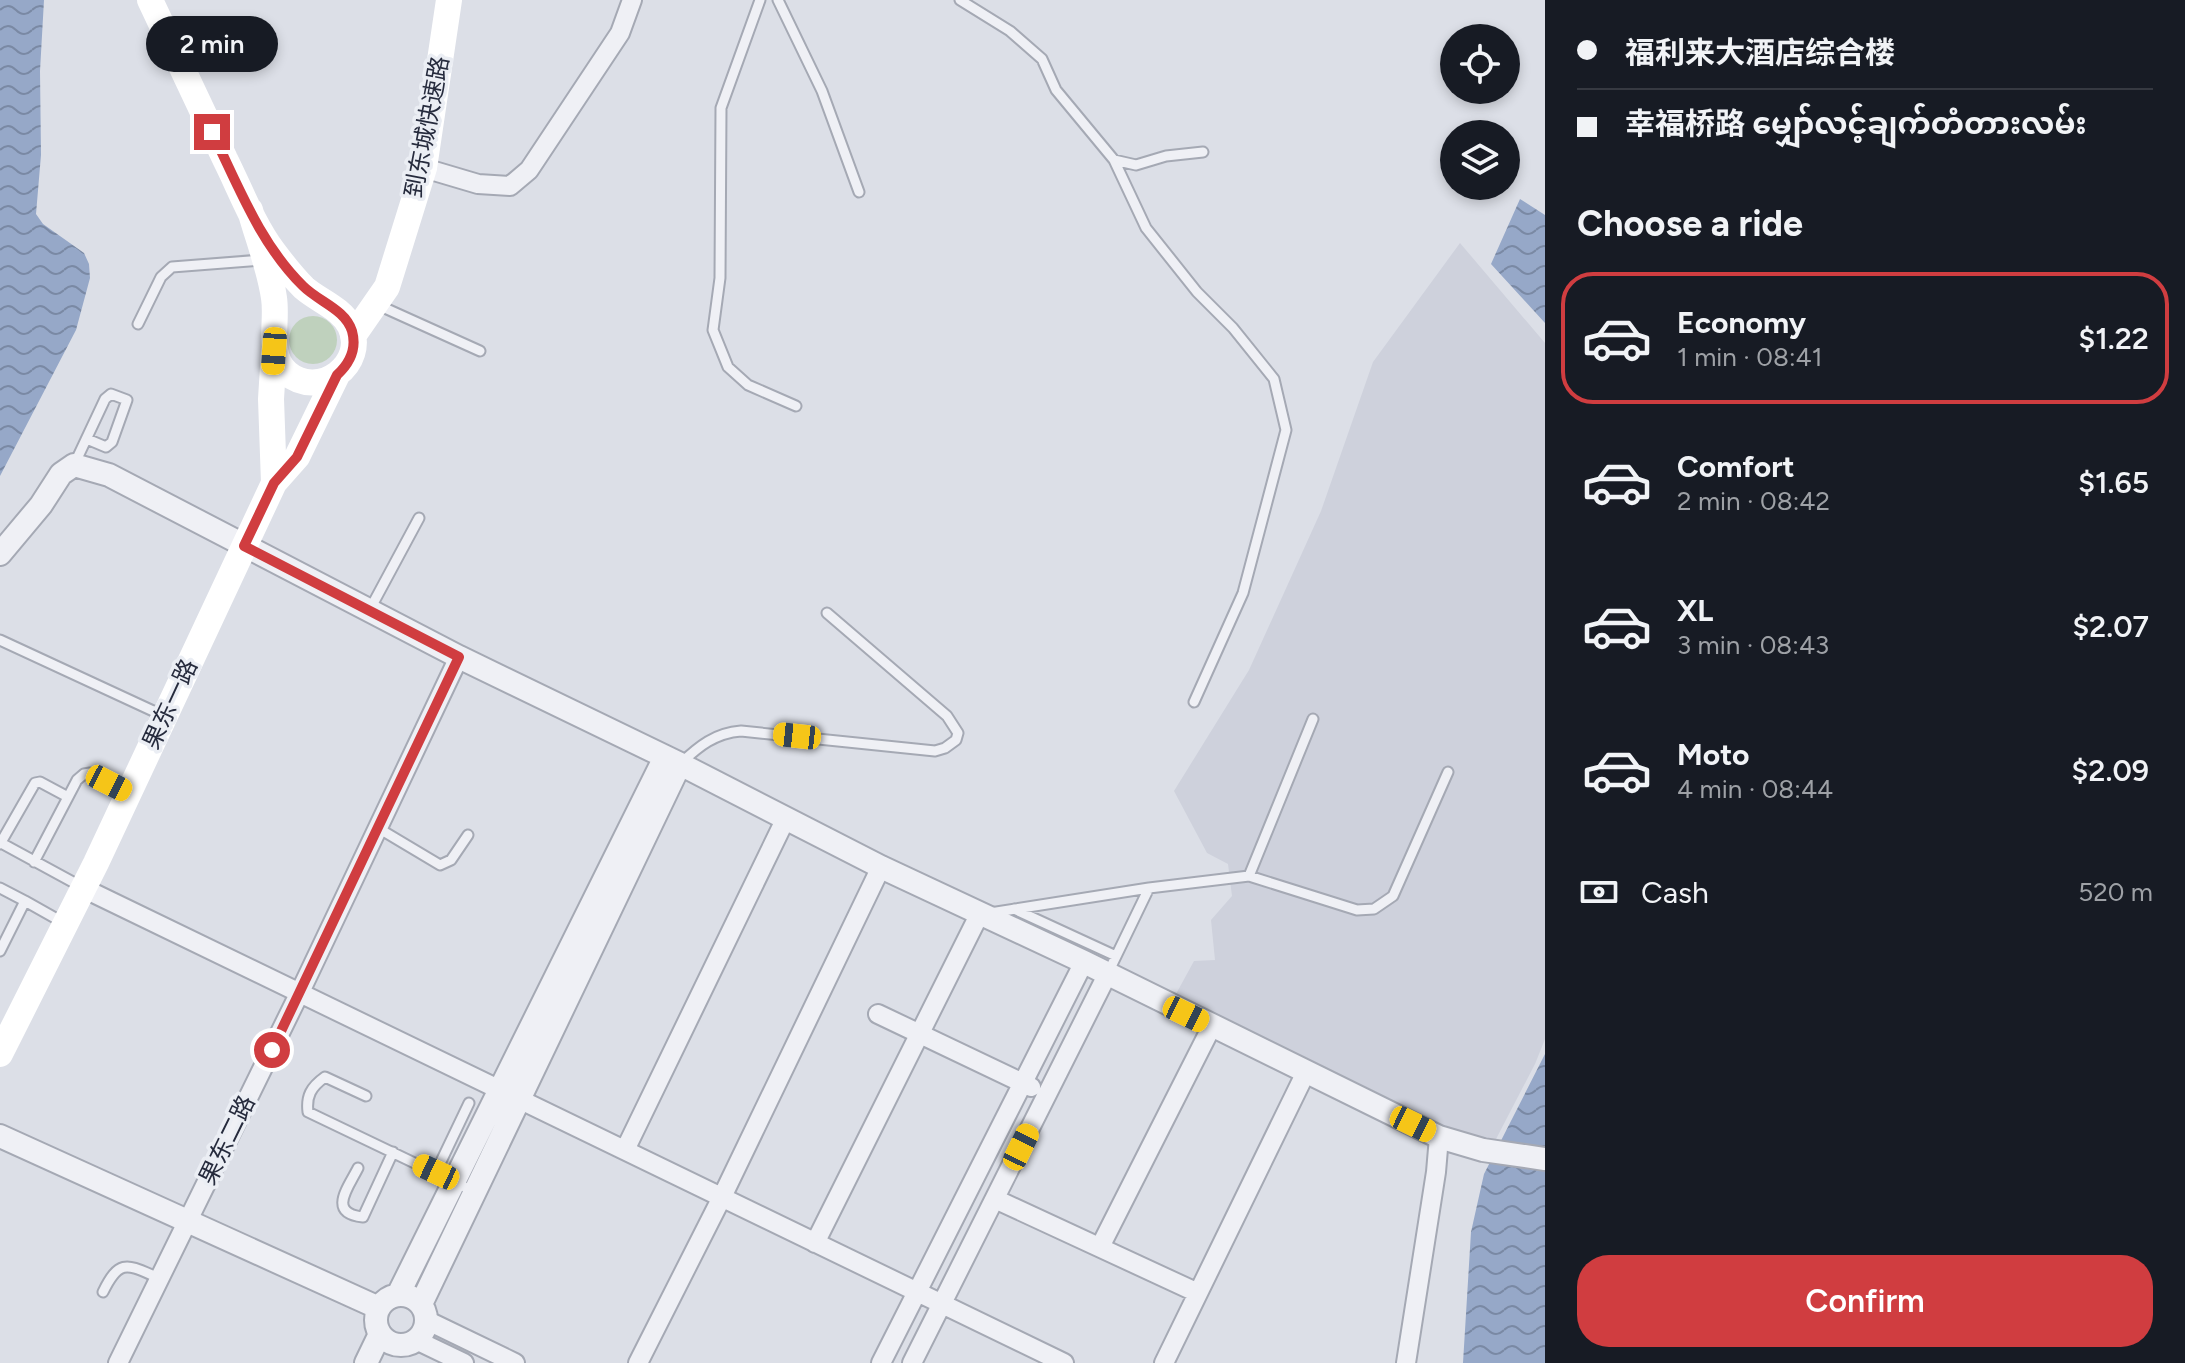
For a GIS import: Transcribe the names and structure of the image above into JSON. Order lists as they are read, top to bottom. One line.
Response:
{"streets":{"main road":["到东城快速路","果东一路"],"street":["果东二路"]},"page":{"banner":["福利来大酒店综合楼","幸福桥路 မျှော်လင့်ချက်တံတားလမ်း"],"bubble":"2 min","heading":"Choose a ride","list":[{"name":"Economy","note":"1 min · 08:41","value":"$1.22"},{"name":"Comfort","note":"2 min · 08:42","value":"$1.65"},{"name":"XL","note":"3 min · 08:43","value":"$2.07"},{"name":"Moto","note":"4 min · 08:44","value":"$2.09"}],"pay":["Cash","520 m"],"buttons":"Confirm"}}
